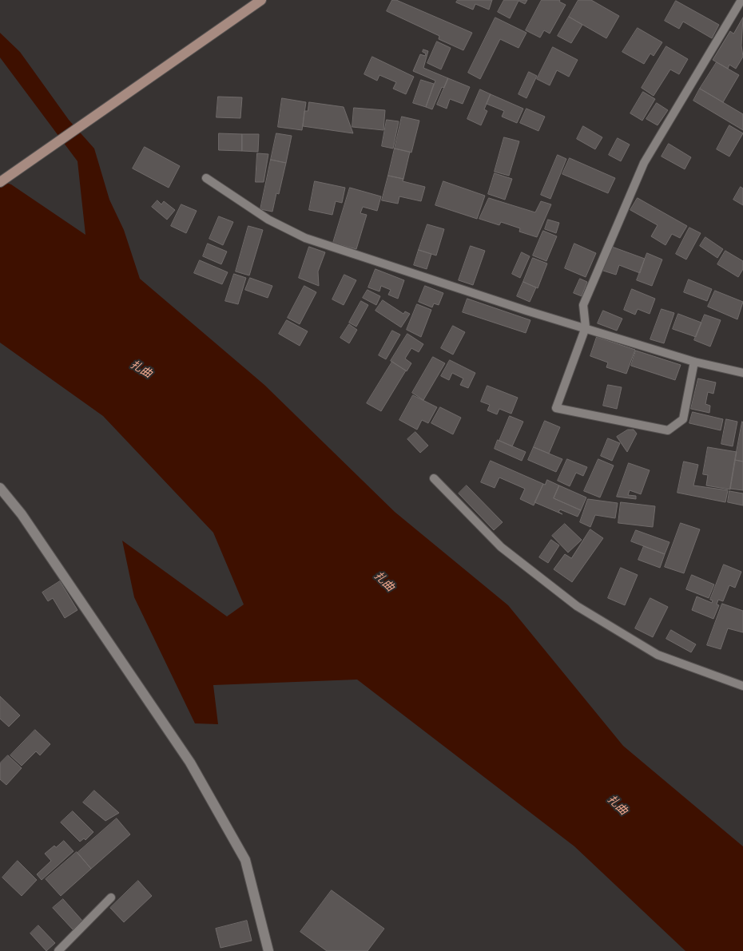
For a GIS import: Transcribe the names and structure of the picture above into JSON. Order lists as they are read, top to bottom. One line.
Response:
{"water":["扎曲"]}
